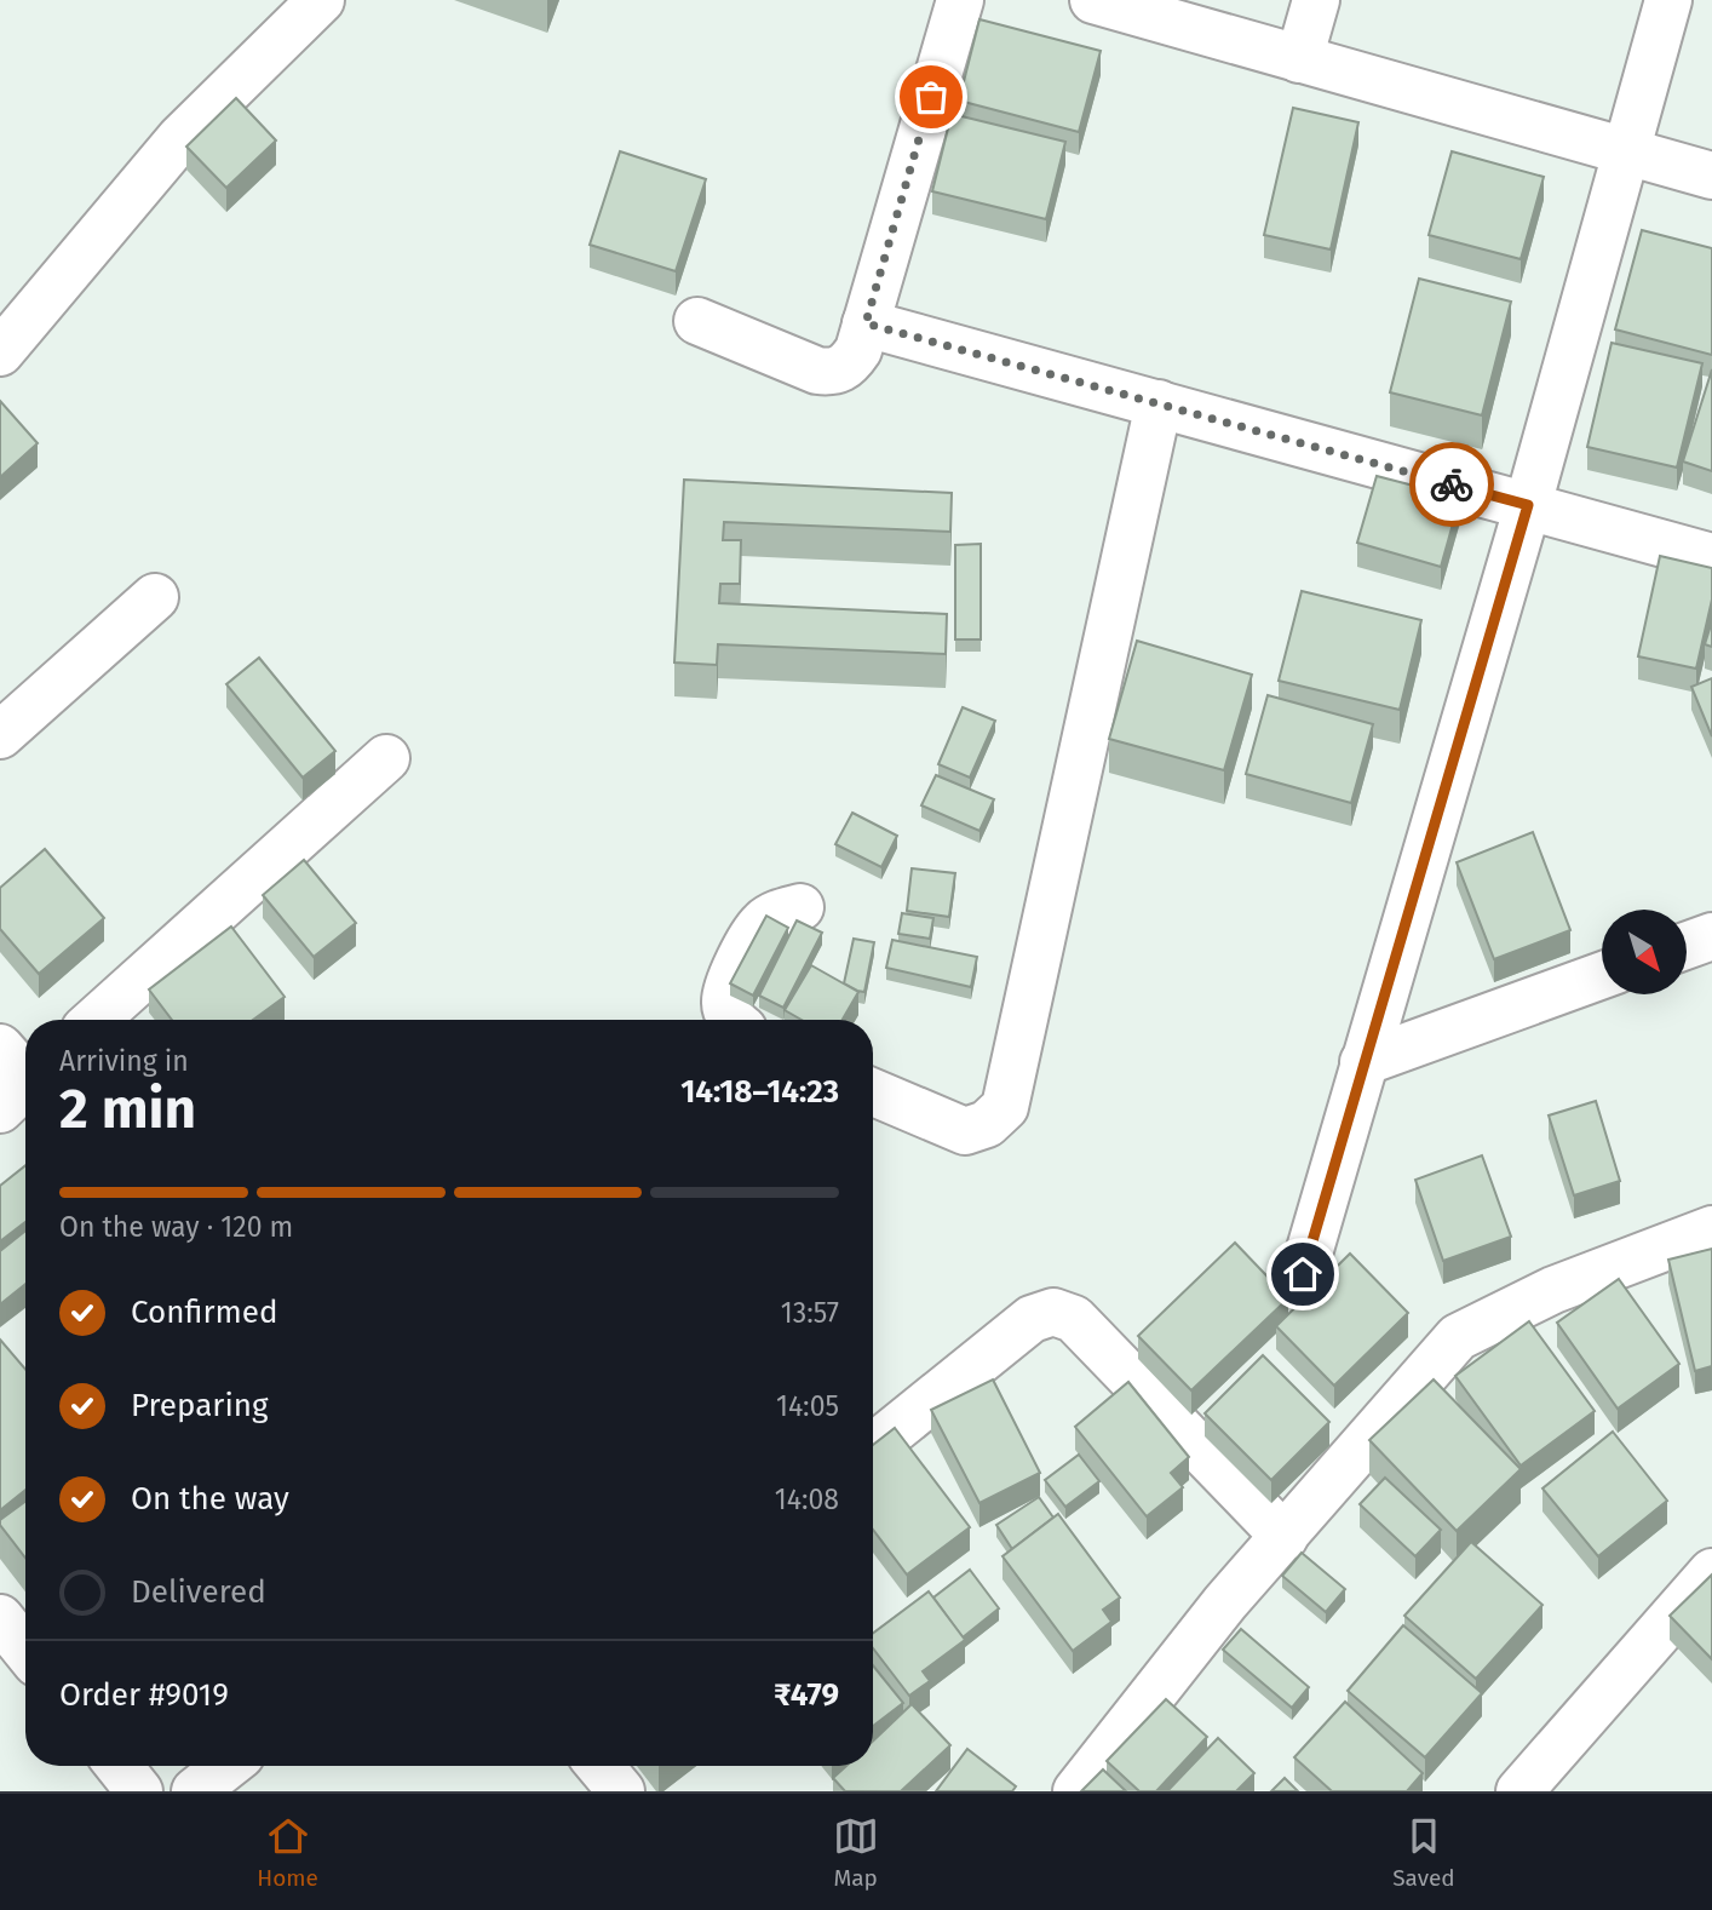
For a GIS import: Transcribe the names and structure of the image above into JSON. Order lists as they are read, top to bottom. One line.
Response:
{"north":"bottom right","page":{"heading":["2 min","Arriving in","14:18–14:23"],"panel":["Order #9019","₹479"],"bar":"On the way · 120 m","list":[["Confirmed","13:57"],["Preparing","14:05"],["On the way","14:08"],"Delivered"],"tabs":["Home","Map","Saved"]}}
